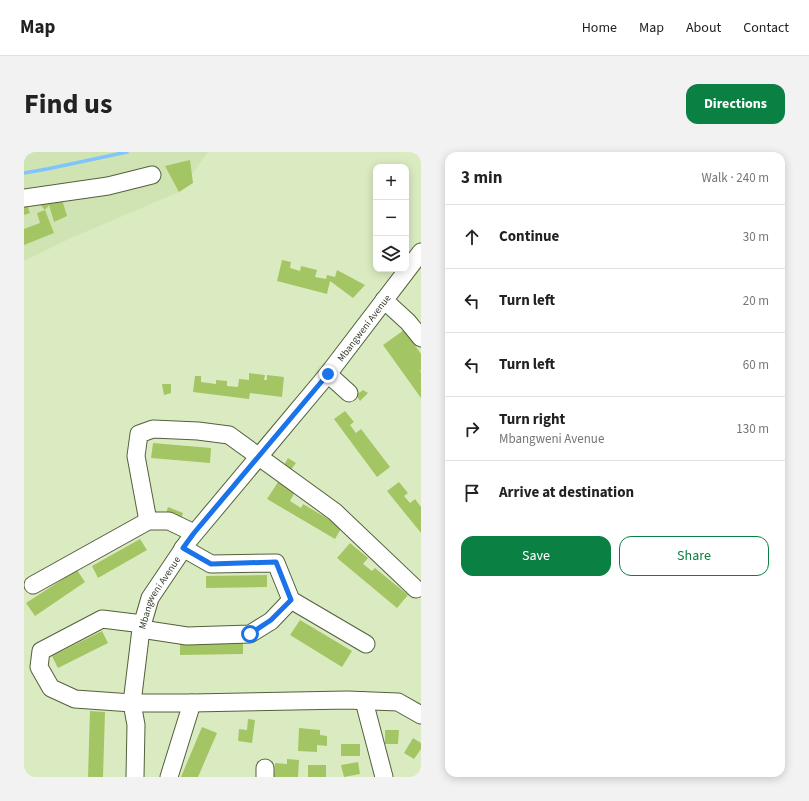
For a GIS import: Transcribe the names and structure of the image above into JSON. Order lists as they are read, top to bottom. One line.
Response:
{"streets":{"street":["Mbangweni Avenue"]},"page":{"header":"Map","nav":["Home","Map","About","Contact"],"title":"Find us","buttons":["Directions",["Save","Share"]],"heading":["3 min","Walk · 240 m"],"map_buttons":["+","−"],"list":[["Continue","30 m"],["Turn left","20 m"],["Turn left","60 m"],["Turn right","Mbangweni Avenue","130 m"],"Arrive at destination"]}}
